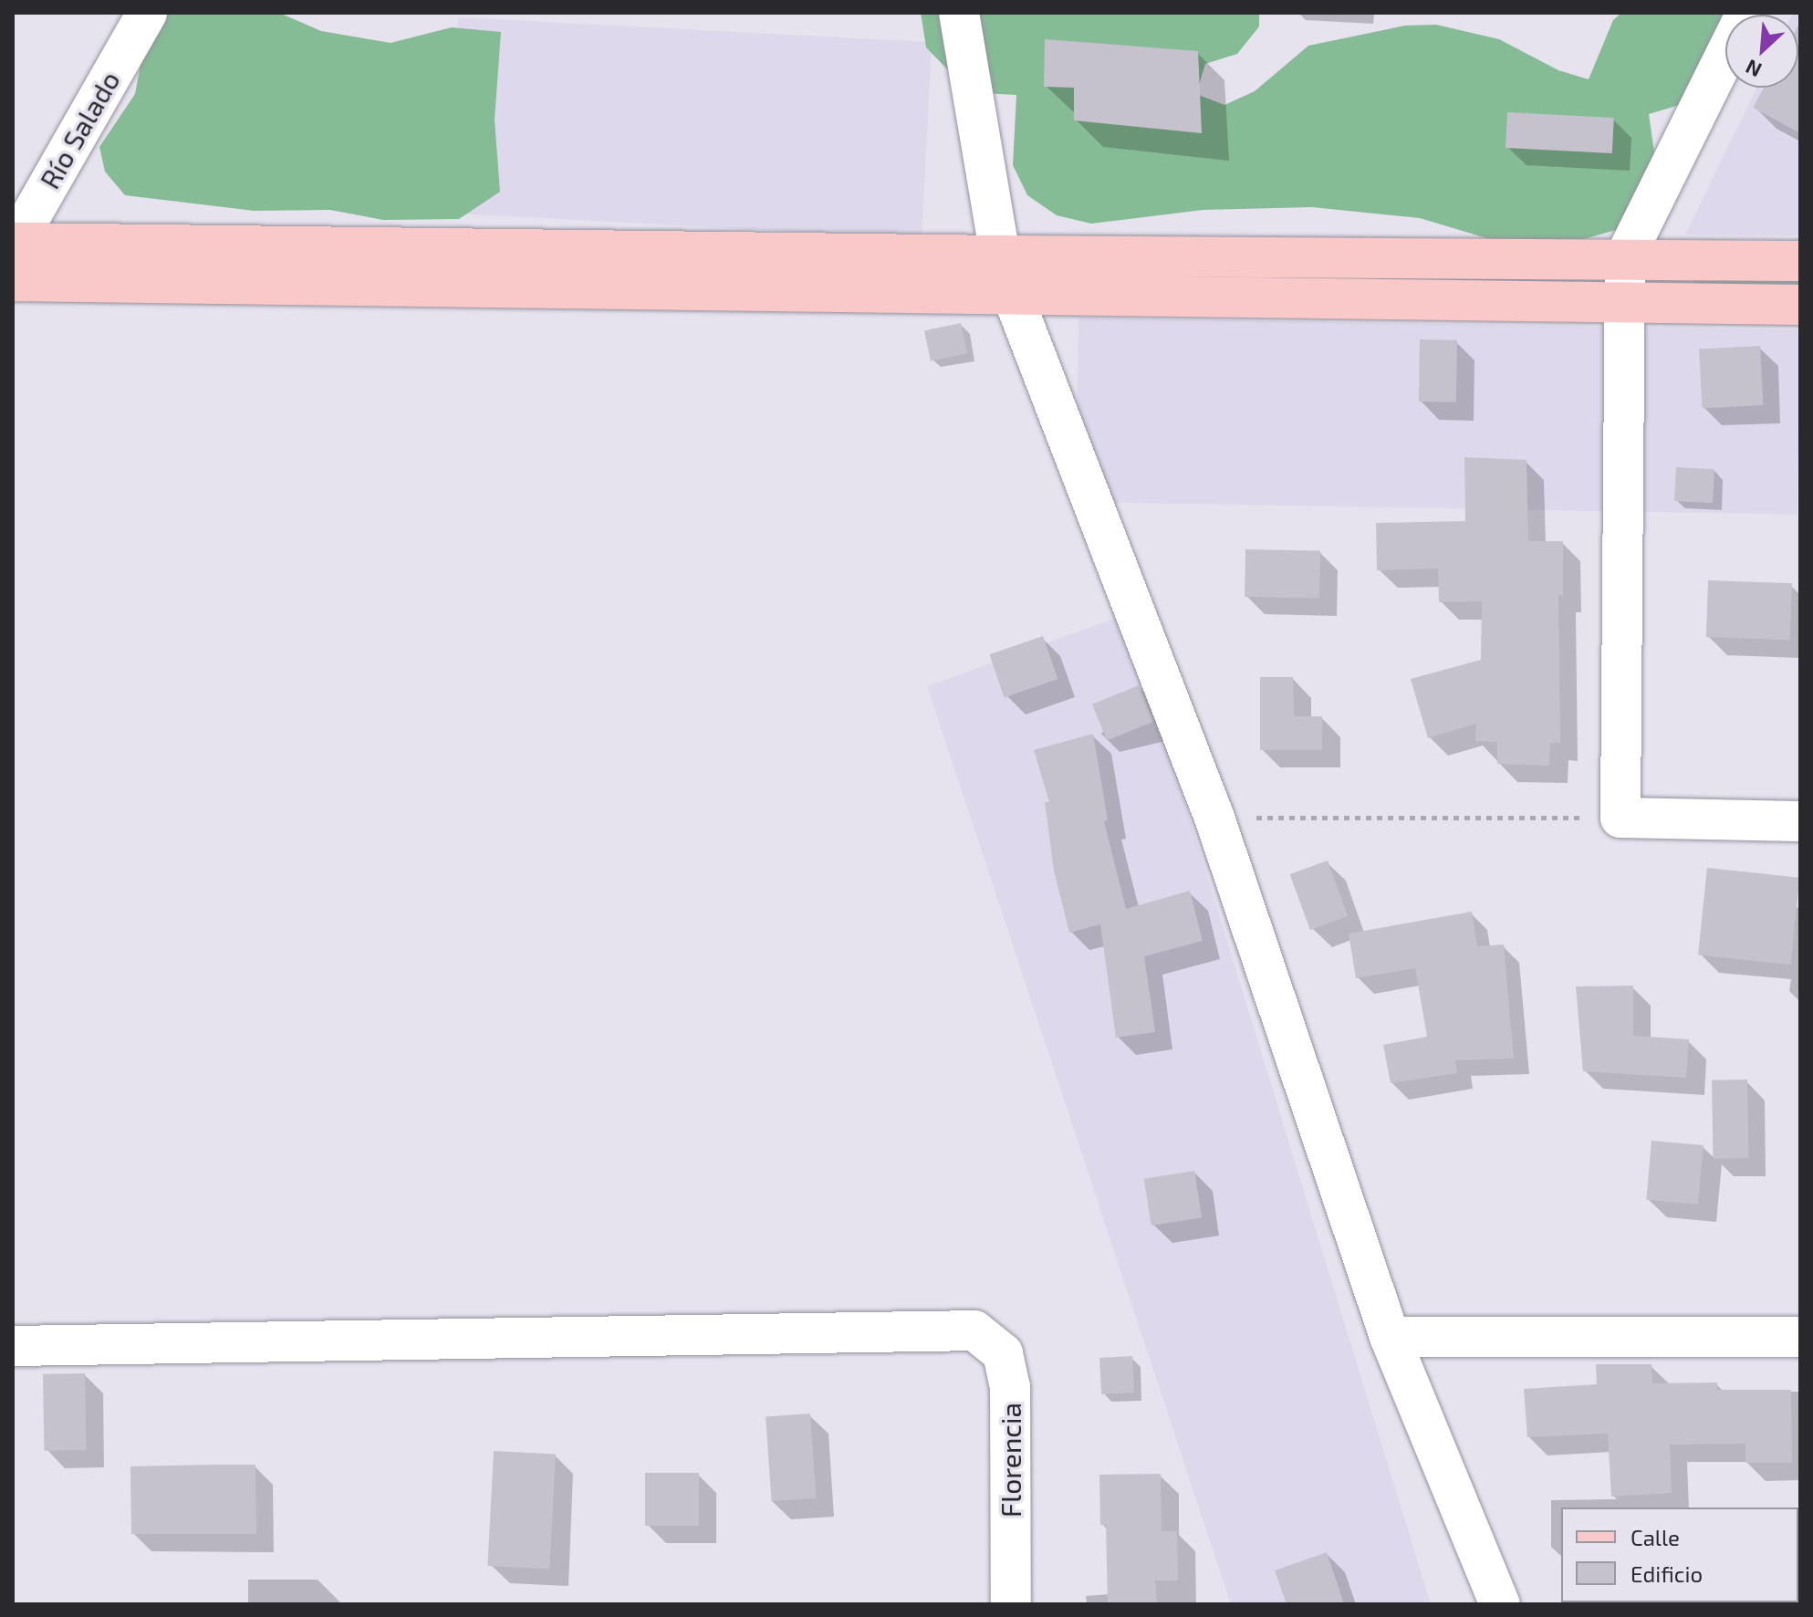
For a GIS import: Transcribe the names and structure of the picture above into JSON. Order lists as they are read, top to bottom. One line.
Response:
{"streets":{"street":["Río Salado","Florencia"]},"legend":["Calle","Edificio"],"north":"bottom left"}
